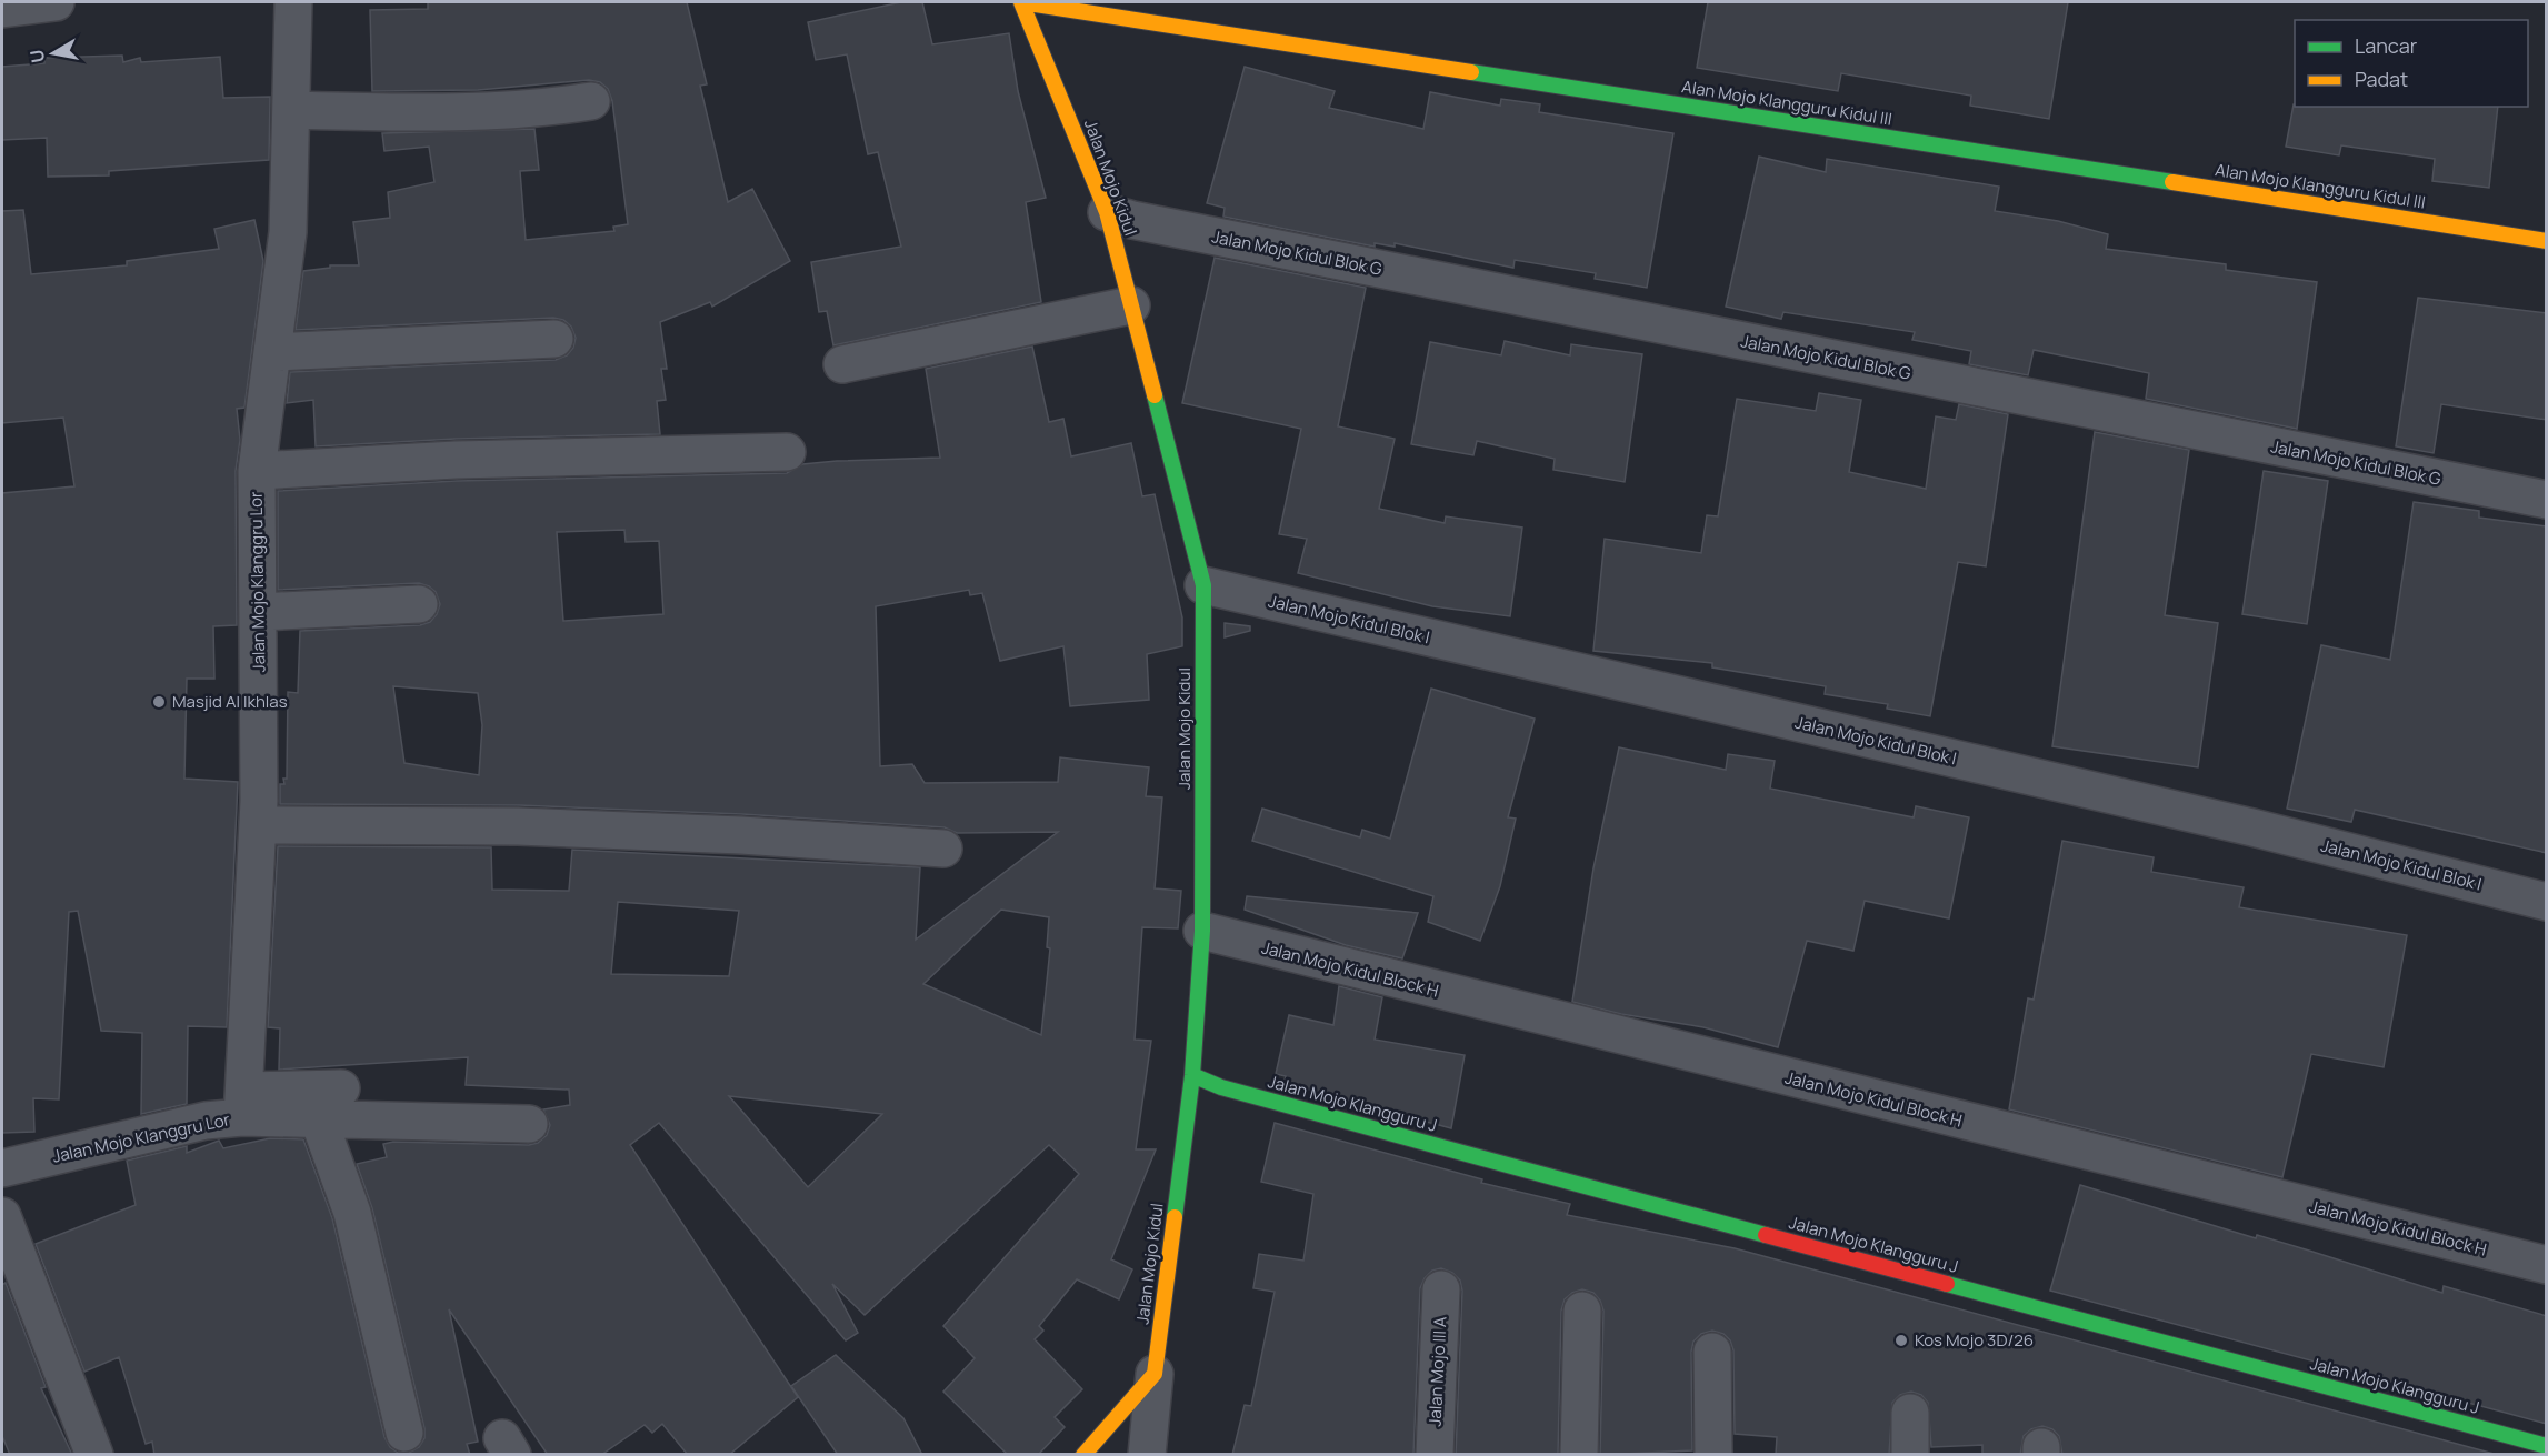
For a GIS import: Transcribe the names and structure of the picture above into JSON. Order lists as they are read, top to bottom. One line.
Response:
{"streets":{"street":["Alan Mojo Klangguru Kidul III","Jalan Mojo Kidul","Jalan Mojo Kidul Blok G","Jalan Mojo Klanggru Lor","Jalan Mojo Kidul Blok I","Jalan Mojo Kidul Block H","Jalan Mojo Klangguru J","Jalan Mojo III A"]},"crossings":[["Alan Mojo Klangguru Kidul III","Jalan Mojo Kidul"],["Jalan Mojo Kidul","Jalan Mojo Kidul Blok G"],["Jalan Mojo Kidul","Jalan Mojo Kidul Blok I"],["Jalan Mojo Kidul","Jalan Mojo Kidul Block H"],["Jalan Mojo Kidul","Jalan Mojo Klangguru J"]],"places":["Masjid Al Ikhlas","Kos Mojo 3D/26"],"legend":["Lancar","Padat"],"north":"left"}
